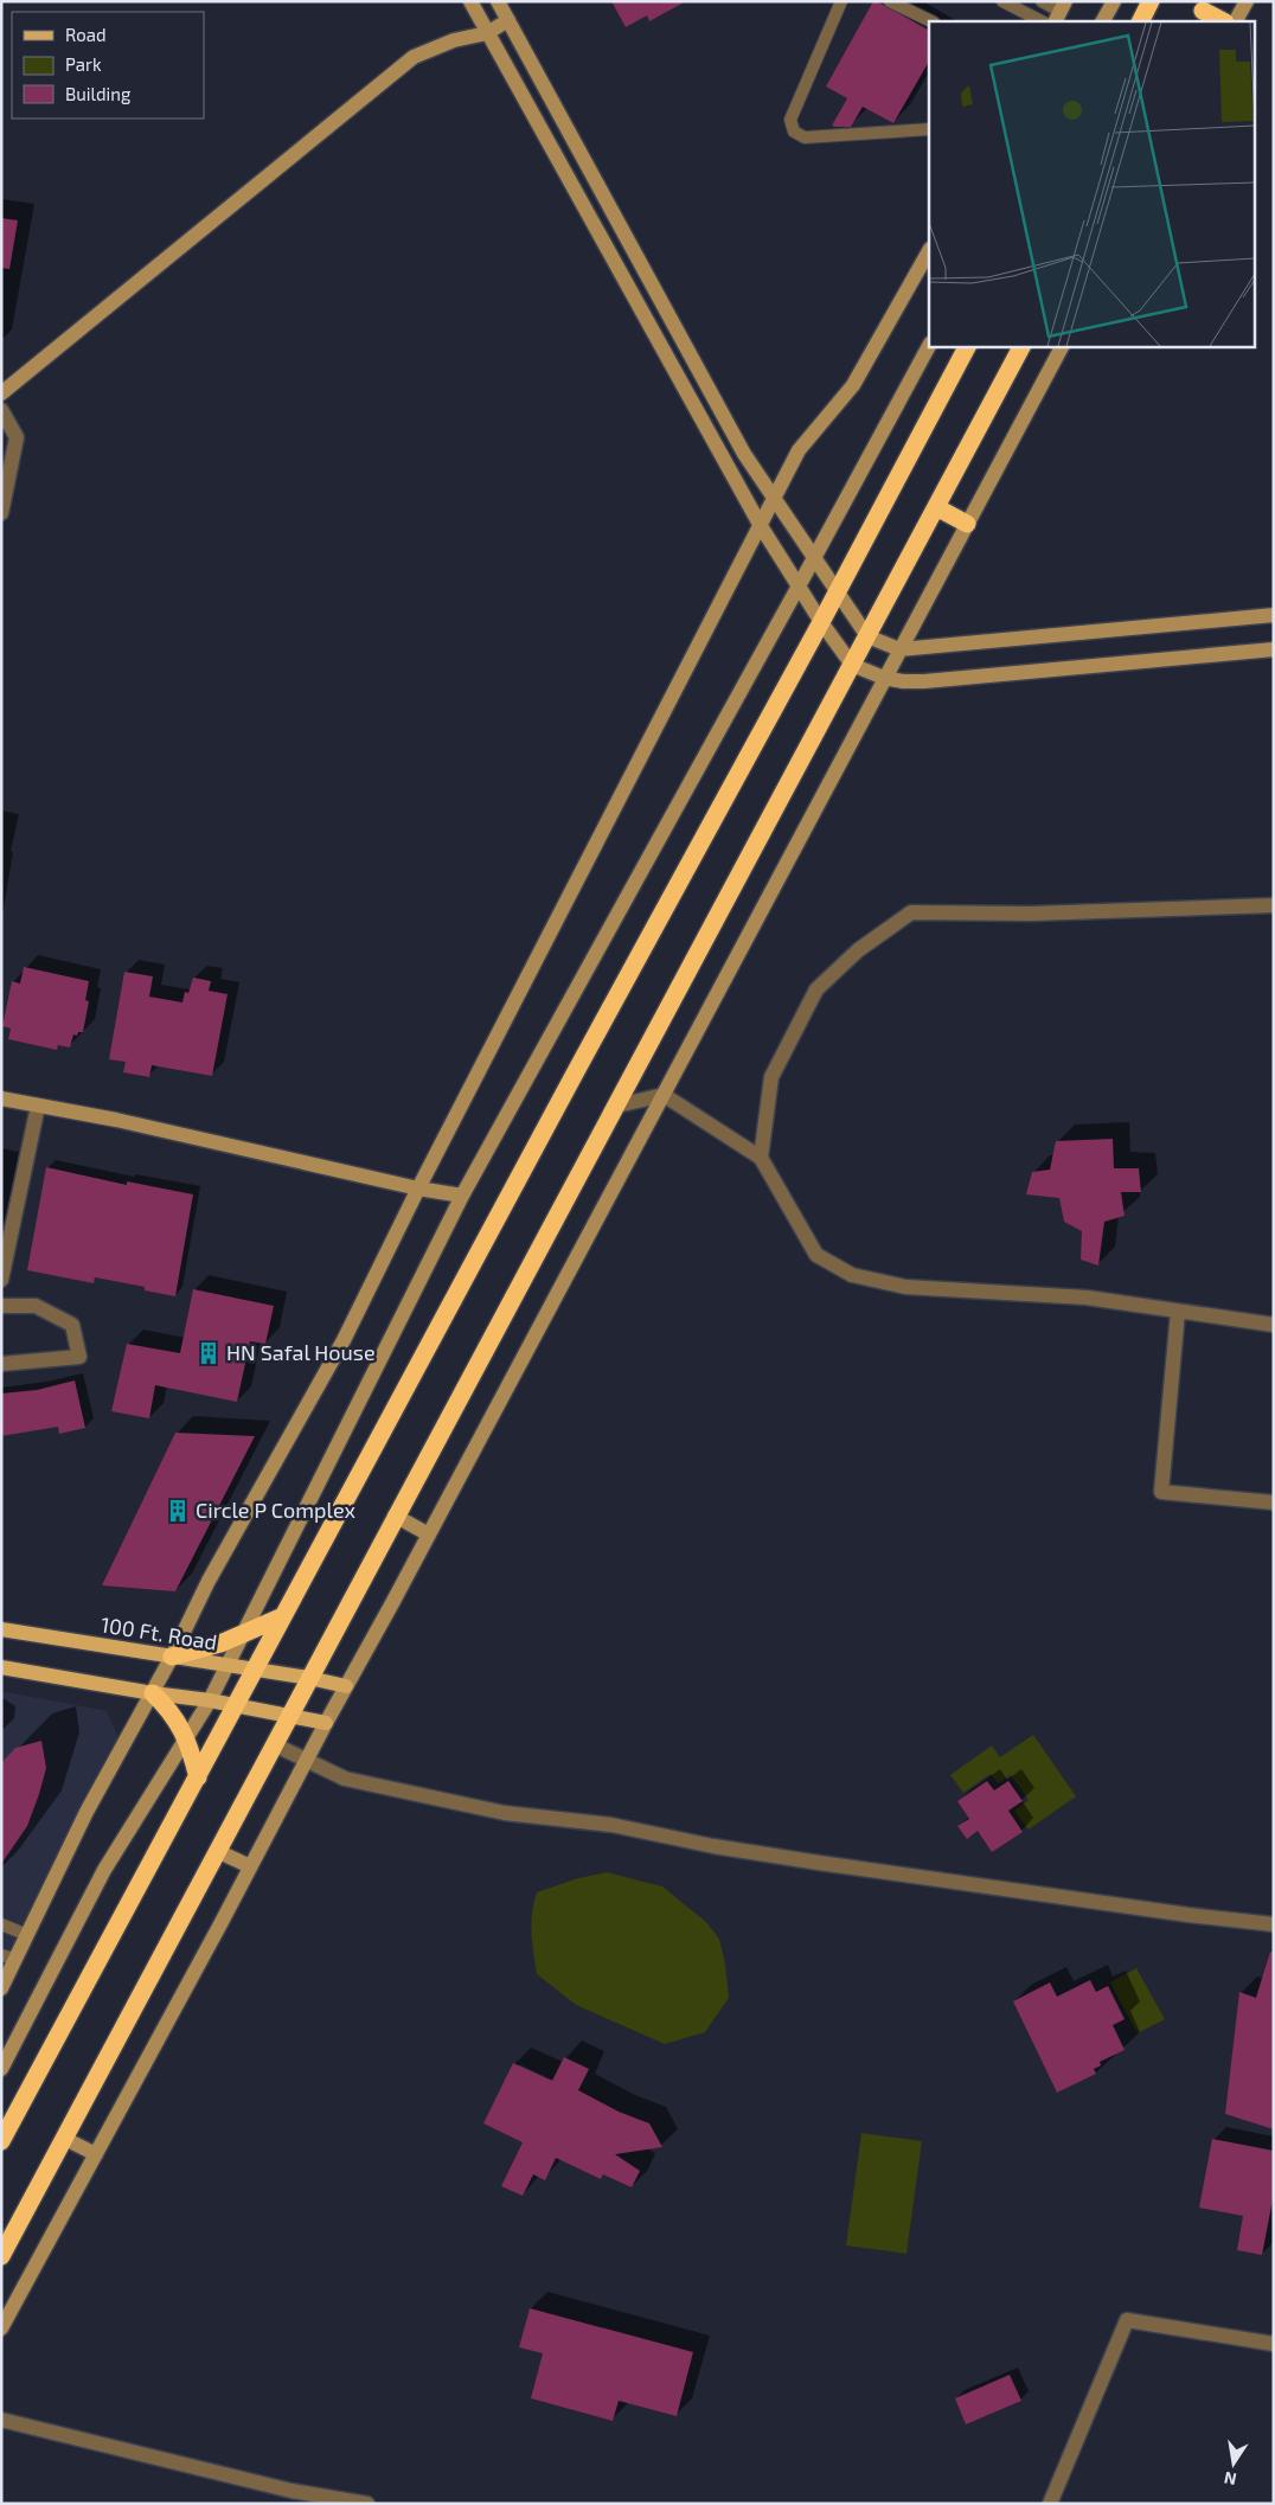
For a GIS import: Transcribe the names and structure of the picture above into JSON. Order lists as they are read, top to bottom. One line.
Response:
{"streets":{"main road":["100 Ft. Road"]},"places":{"building":["HN Safal House","Circle P Complex"]},"legend":["Road","Park","Building"],"north":"bottom"}
